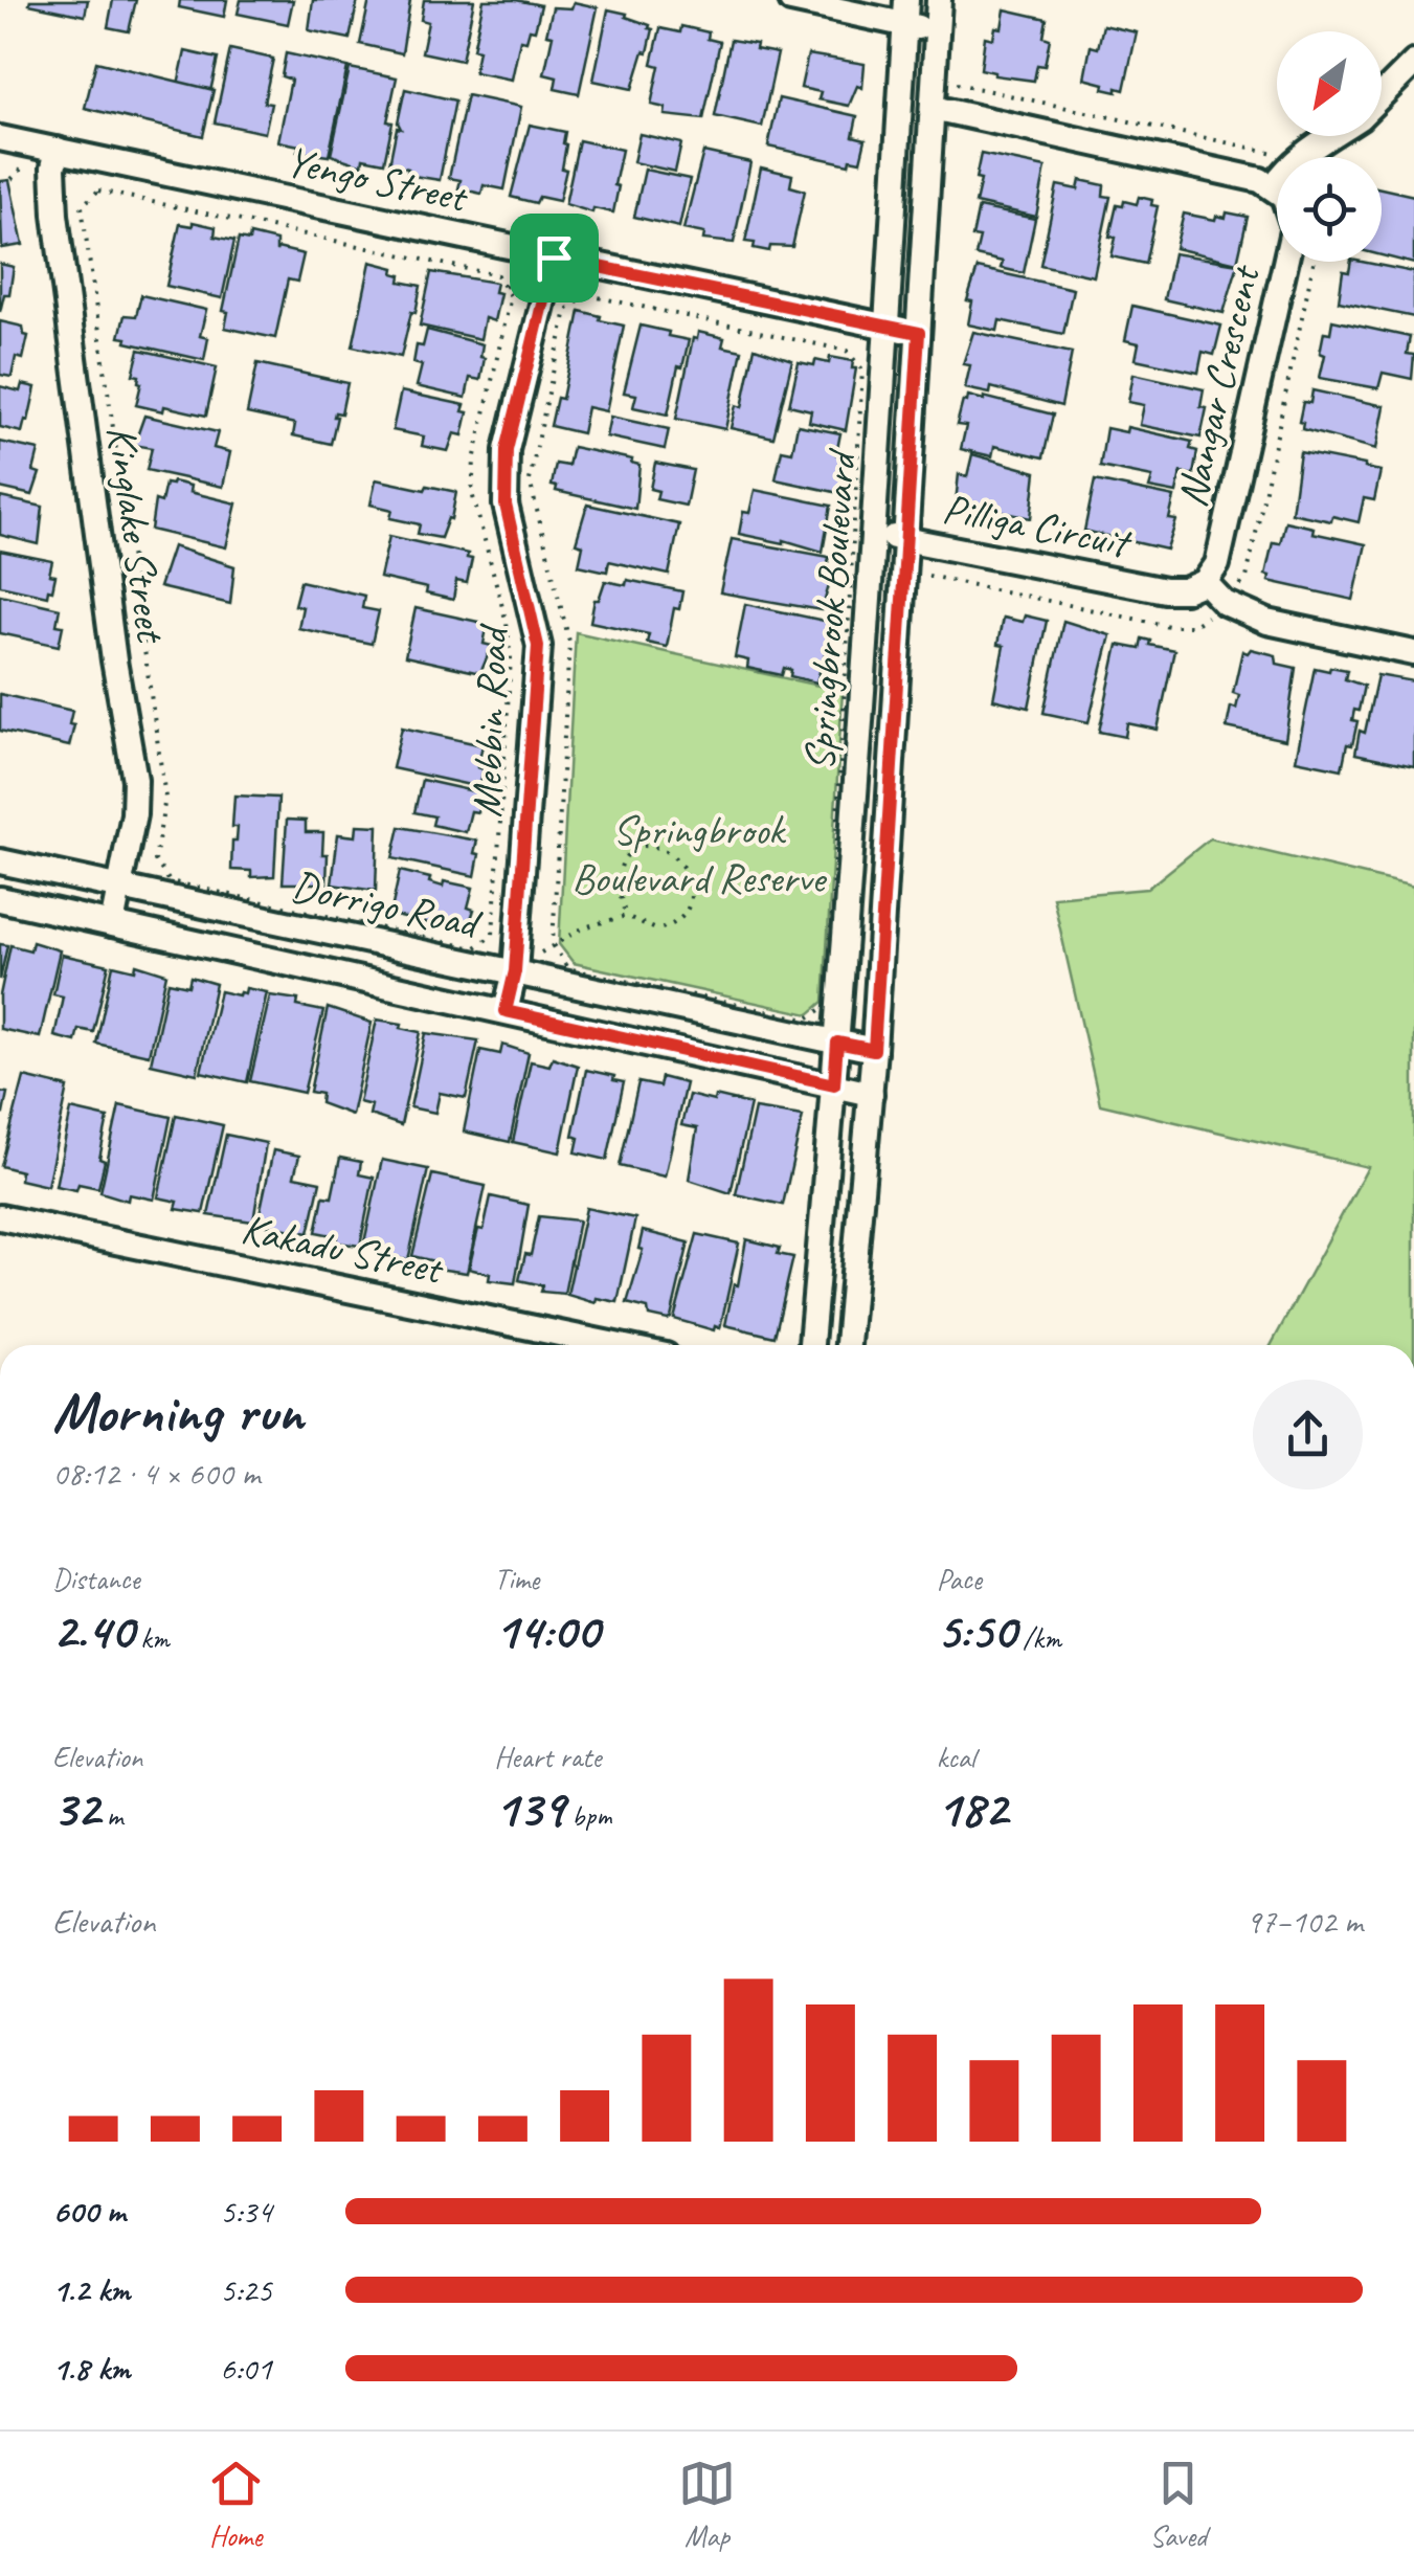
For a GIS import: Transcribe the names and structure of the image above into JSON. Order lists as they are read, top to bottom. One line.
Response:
{"streets":{"street":["Yengo Street","Nangar Crescent","Pilliga Circuit","Kinglake Street","Springbrook Boulevard","Mebbin Road","Dorrigo Road","Kakadu Street"]},"crossings":[["Yengo Street","Kinglake Street"],["Yengo Street","Springbrook Boulevard"],["Yengo Street","Mebbin Road"],["Nangar Crescent","Pilliga Circuit"],["Pilliga Circuit","Springbrook Boulevard"],["Kinglake Street","Dorrigo Road"],["Springbrook Boulevard","Dorrigo Road"],["Mebbin Road","Dorrigo Road"]],"parks":["Springbrook Boulevard Reserve"],"north":"bottom left","page":{"heading":["Morning run","08:12 · 4 × 600 m"],"stats":[["Distance","2.40 km"],["Time","14:00"],["Pace","5:50 /km"],["Elevation","32 m"],["Heart rate","139 bpm"],["kcal","182"]],"chart":["Elevation","97–102 m"],"list":[{"name":"600 m","note":"5:34"},{"name":"1.2 km","note":"5:25"},{"name":"1.8 km","note":"6:01"}],"tabs":["Home","Map","Saved"]}}
